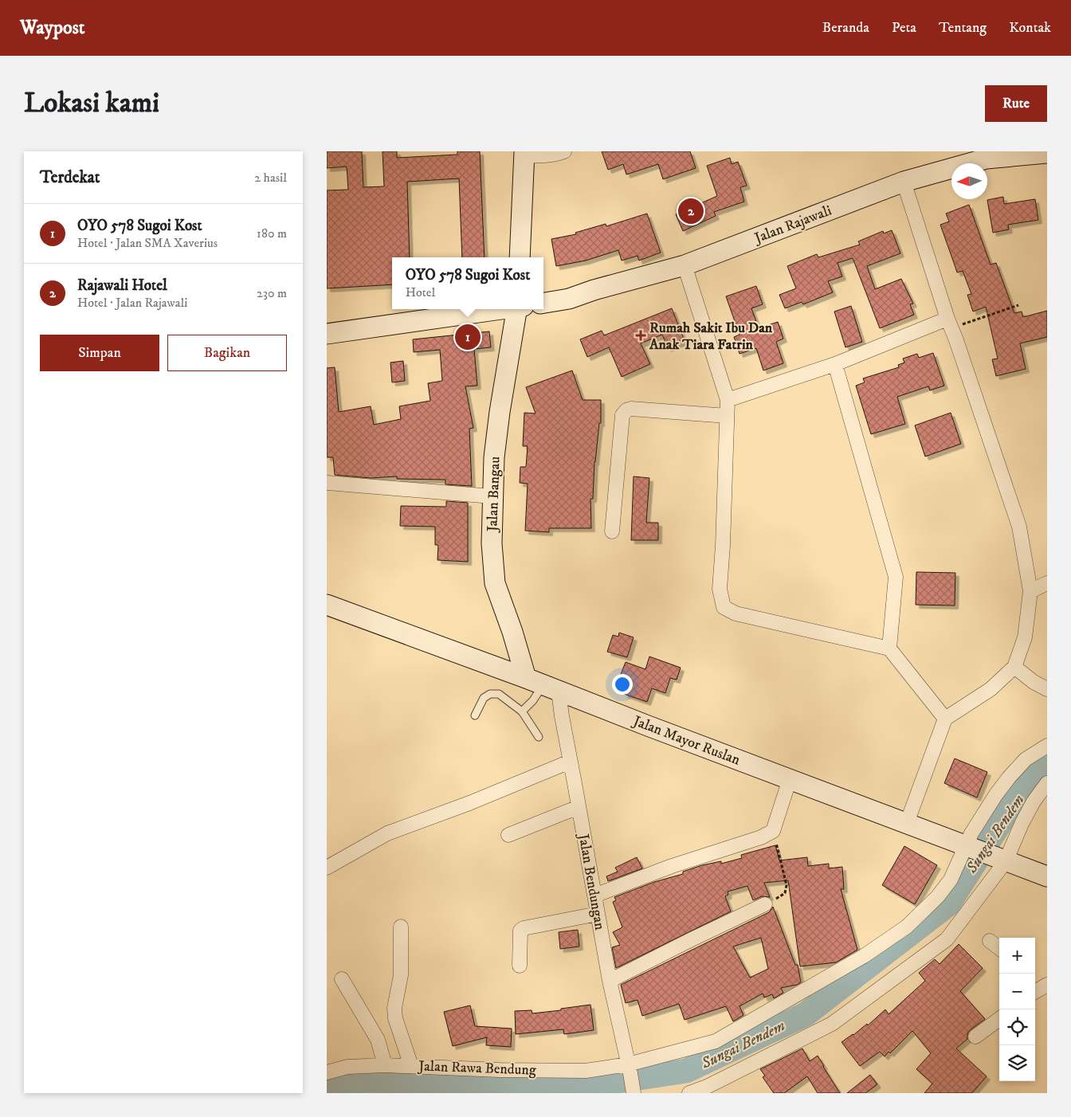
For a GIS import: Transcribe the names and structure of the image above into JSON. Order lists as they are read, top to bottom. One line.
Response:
{"streets":{"street":["Jalan Rajawali","Jalan Bangau","Jalan Mayor Ruslan","Jalan Bendungan","Jalan Rawa Bendung"]},"crossings":[["Jalan Bangau","Jalan Mayor Ruslan"],["Jalan Bangau","Jalan Bendungan"],["Jalan Mayor Ruslan","Jalan Bendungan"],["Jalan Mayor Ruslan","Jalan Rawa Bendung"],["Jalan Bendungan","Jalan Rawa Bendung"]],"water":["Sungai Bendem"],"places":{"health":["Rumah Sakit Ibu Dan Anak Tiara Fatrin"]},"north":"left","page":{"header":"Waypost","nav":["Beranda","Peta","Tentang","Kontak"],"buttons":["Rute",["Simpan","Bagikan"]],"title":"Lokasi kami","heading":["Terdekat","2 hasil"],"pins":["2","1"],"list":[{"mark":"1","name":"OYO 578 Sugoi Kost","note":"Hotel · Jalan SMA Xaverius","value":"180 m"},{"mark":"2","name":"Rajawali Hotel","note":"Hotel · Jalan Rajawali","value":"230 m"}],"popup":["OYO 578 Sugoi Kost","Hotel"],"map_buttons":["+","−"]}}
